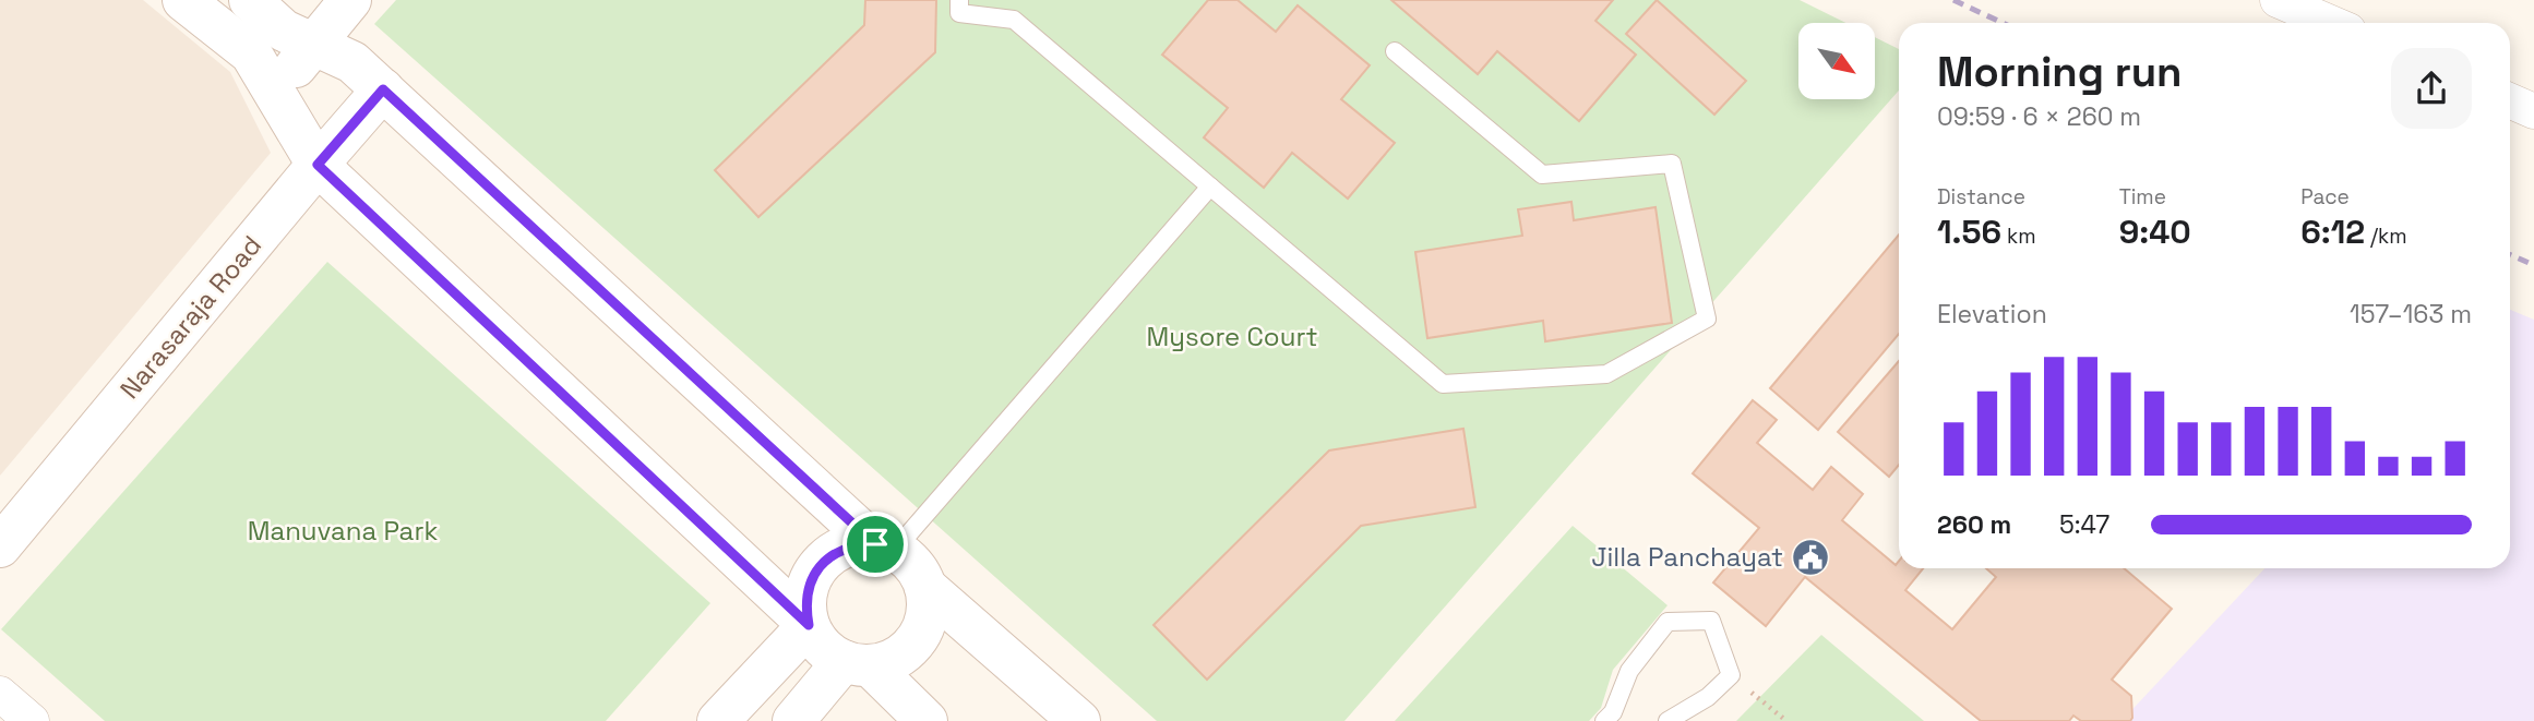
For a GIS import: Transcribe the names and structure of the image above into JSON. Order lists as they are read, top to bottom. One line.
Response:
{"streets":{"main road":["Narasaraja Road"]},"parks":["Mysore Court","Manuvana Park"],"places":{"public building":["Jilla Panchayat"]},"north":"bottom right","page":{"heading":["Morning run","09:59 · 6 × 260 m"],"stats":[["Distance","1.56 km"],["Time","9:40"],["Pace","6:12 /km"]],"chart":["Elevation","157–163 m"],"list":[{"name":"260 m","note":"5:47"}]}}
